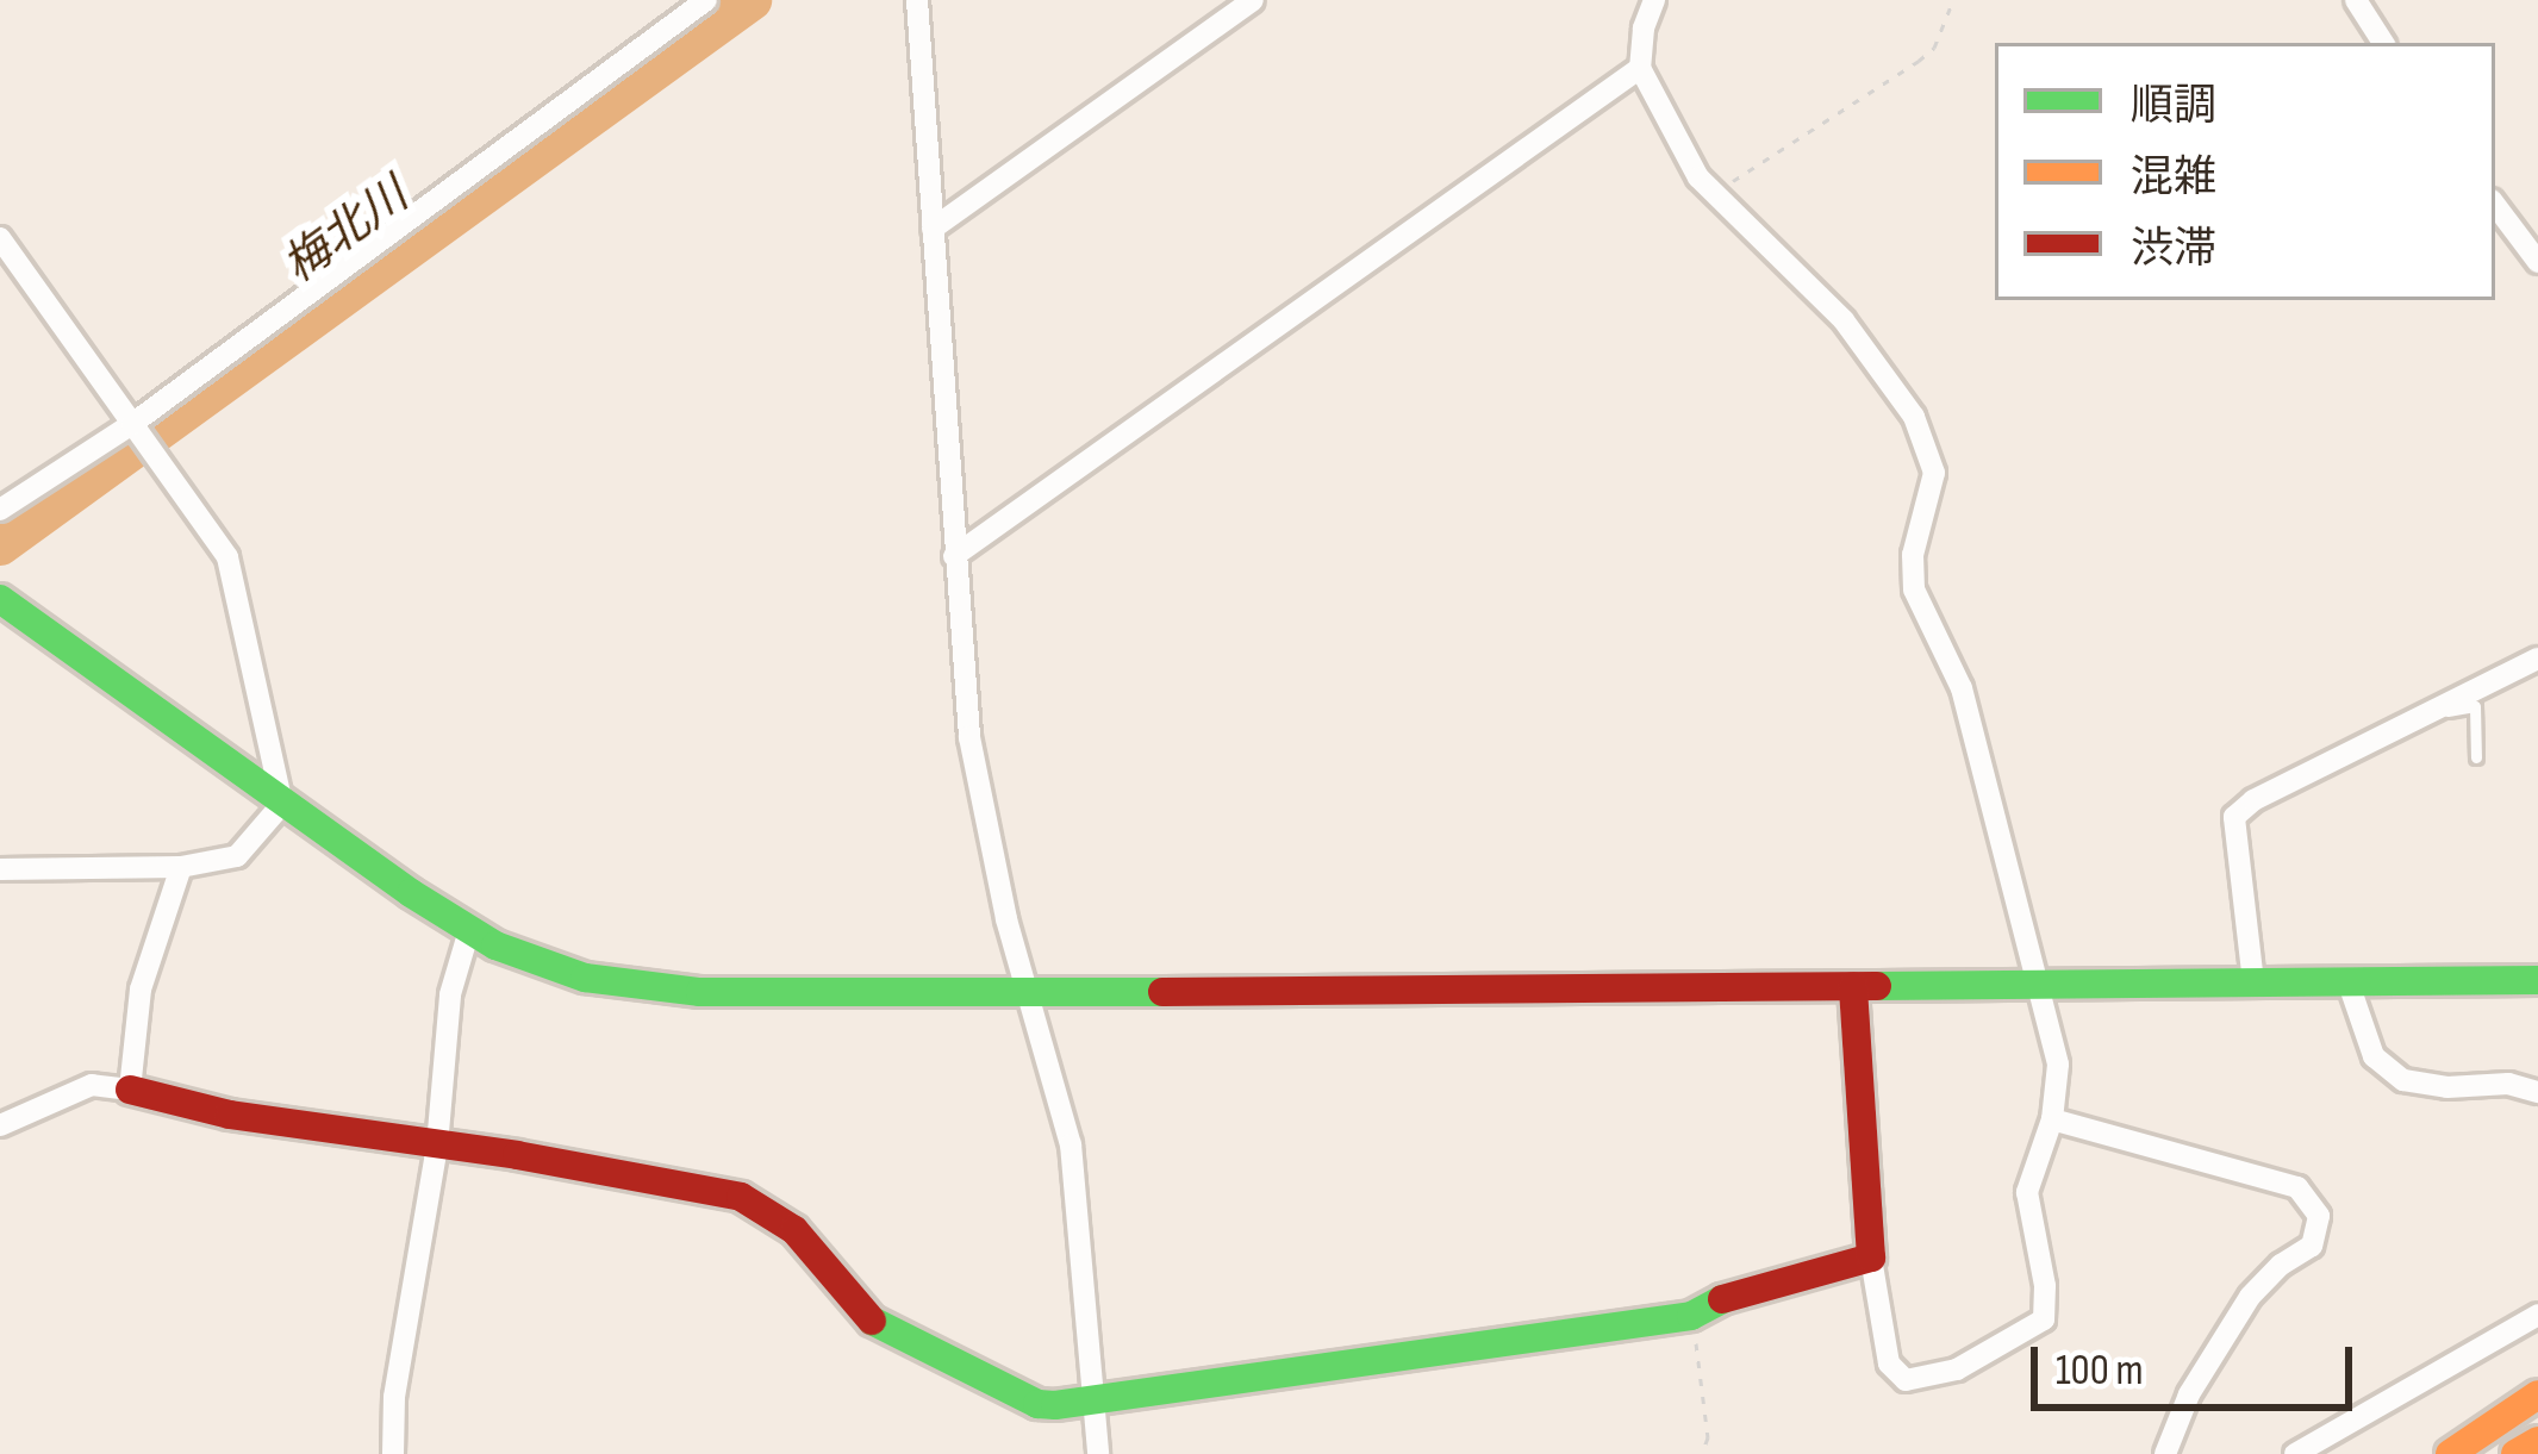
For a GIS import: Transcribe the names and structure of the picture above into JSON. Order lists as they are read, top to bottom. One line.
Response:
{"water":["梅北川"],"legend":["順調","混雑","渋滞"],"scale_bar":"100 m"}
